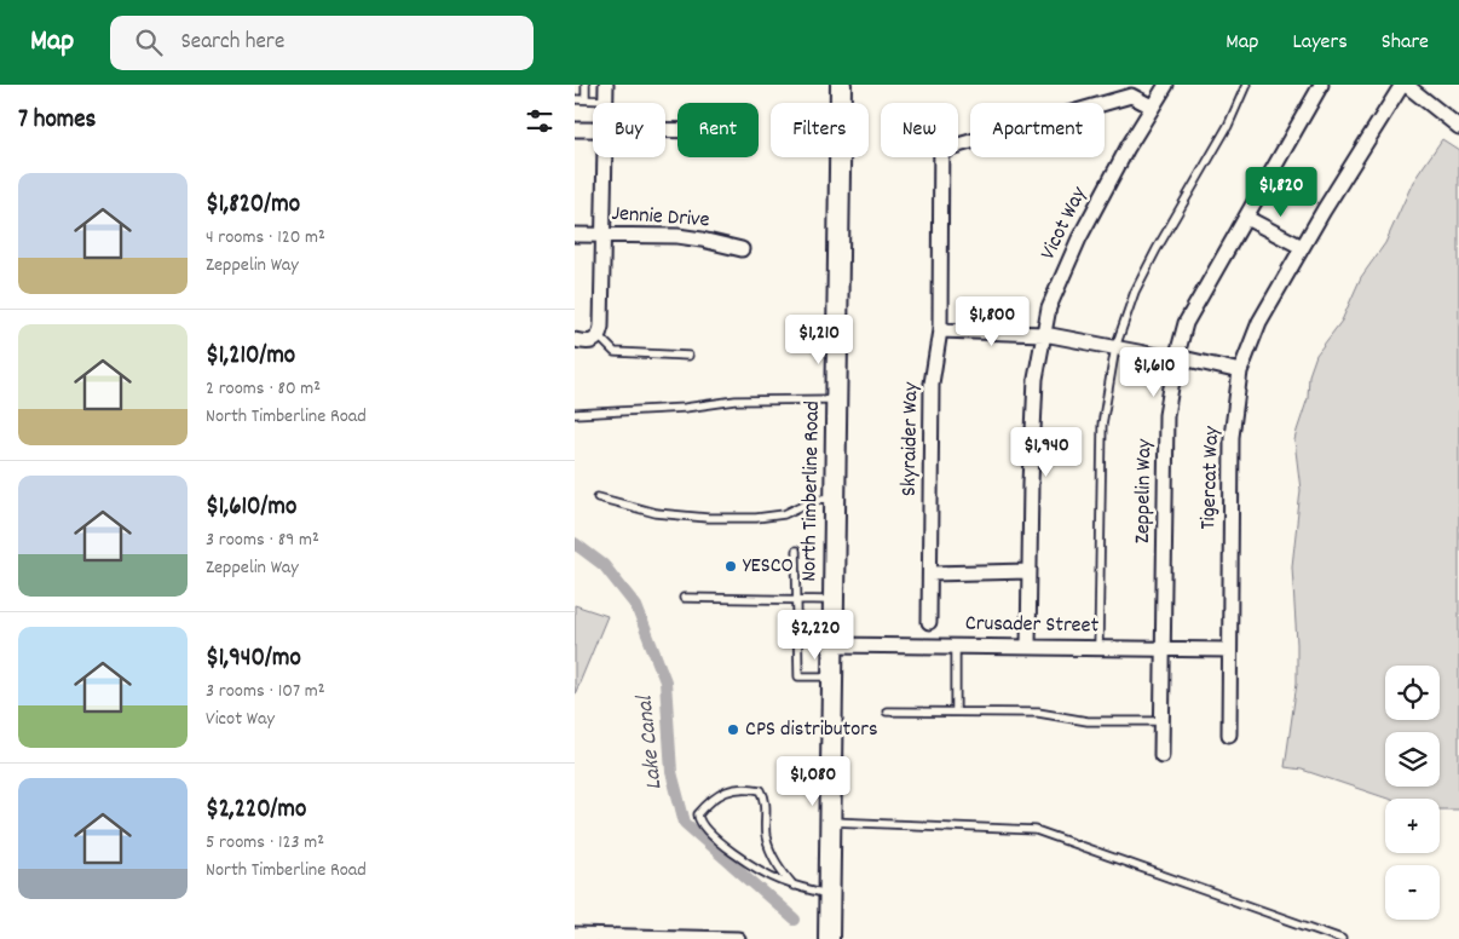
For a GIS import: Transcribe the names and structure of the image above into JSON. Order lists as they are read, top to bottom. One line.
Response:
{"streets":{"main road":["North Timberline Road"],"street":["Jennie Drive","Vicot Way","Skyraider Way","Tigercat Way","Zeppelin Way","Crusader Street"]},"crossings":[["Vicot Way","Crusader Street"],["Tigercat Way","Crusader Street"],["North Timberline Road","Crusader Street"],["Zeppelin Way","Crusader Street"]],"water":["Lake Canal"],"places":["YESCO","CPS distributors"],"page":{"header":"Map","search":"Search here","nav":["Map","Layers","Share"],"heading":"7 homes","chip":["Buy","Rent","Filters","New","Apartment"],"list":[{"name":"$1,820/mo","note":"4 rooms · 120 m² · Zeppelin Way"},{"name":"$1,210/mo","note":"2 rooms · 80 m² · North Timberline Road"},{"name":"$1,610/mo","note":"3 rooms · 89 m² · Zeppelin Way"},{"name":"$1,940/mo","note":"3 rooms · 107 m² · Vicot Way"},{"name":"$2,220/mo","note":"5 rooms · 123 m² · North Timberline Road"}],"price":["$1,820","$1,800","$1,210","$1,610","$1,940","$2,220","$1,080"],"map_buttons":["+","−"]}}
